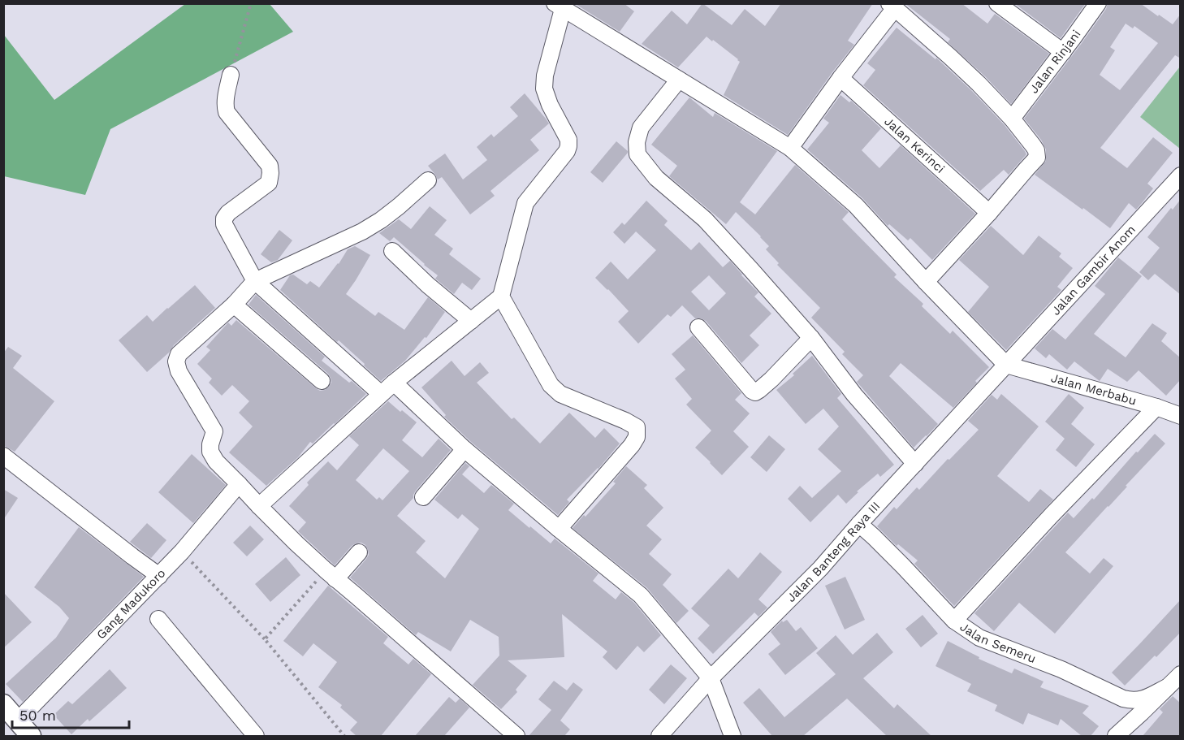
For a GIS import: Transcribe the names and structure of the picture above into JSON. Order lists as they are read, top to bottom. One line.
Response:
{"streets":{"street":["Jalan Rinjani","Jalan Kerinci","Jalan Gambir Anom","Jalan Merbabu","Jalan Banteng Raya III","Gang Madukoro","Jalan Semeru"]},"crossings":[["Jalan Gambir Anom","Jalan Merbabu"],["Jalan Gambir Anom","Jalan Banteng Raya III"],["Jalan Merbabu","Jalan Banteng Raya III"],["Jalan Banteng Raya III","Jalan Semeru"]],"scale_bar":"50 m"}
